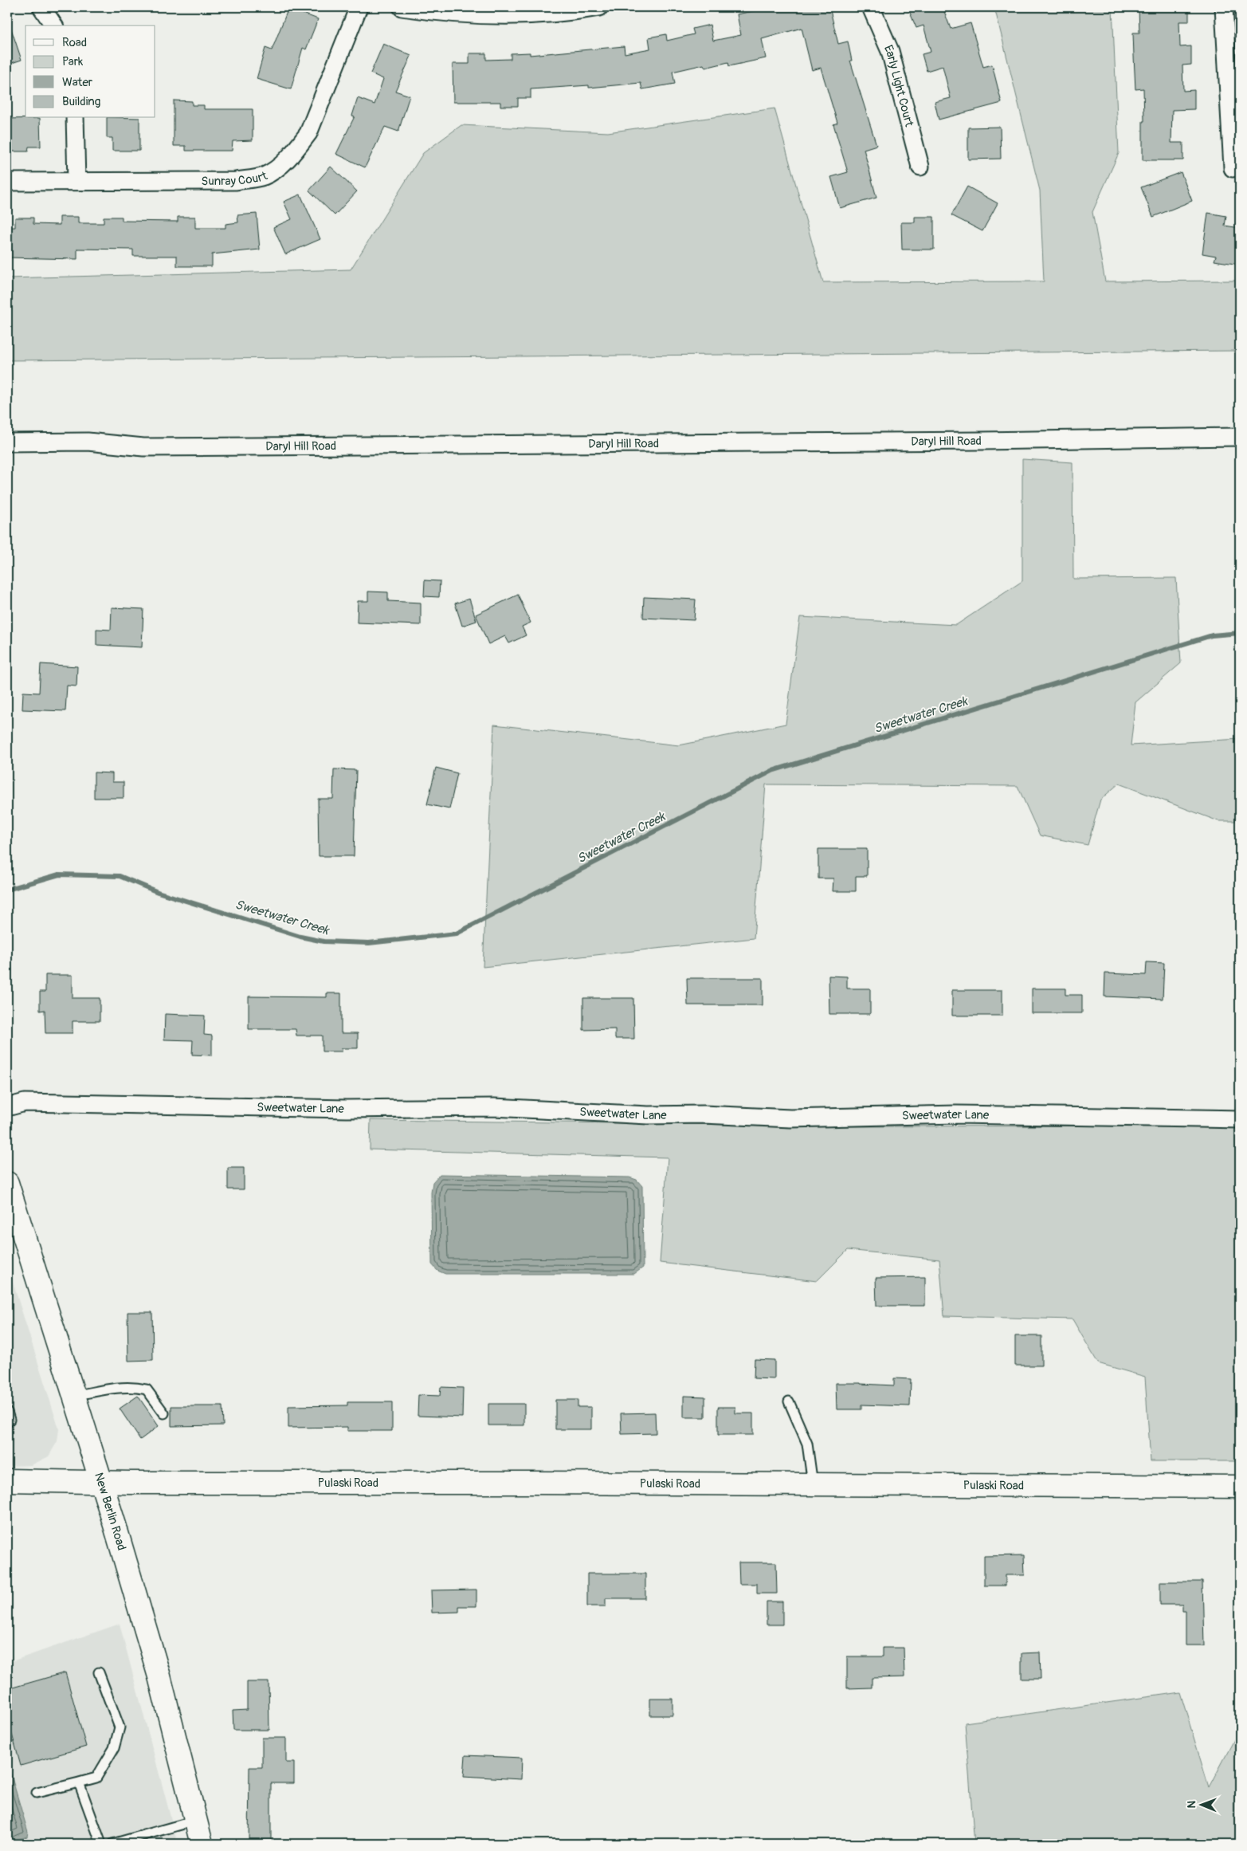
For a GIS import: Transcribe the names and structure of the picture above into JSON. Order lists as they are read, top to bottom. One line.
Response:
{"streets":{"main road":["Pulaski Road","New Berlin Road"],"street":["Early Light Court","Sunray Court","Daryl Hill Road","Sweetwater Lane"]},"crossings":[["Pulaski Road","New Berlin Road"]],"water":["Sweetwater Creek"],"legend":["Road","Park","Water","Building"],"north":"left"}
